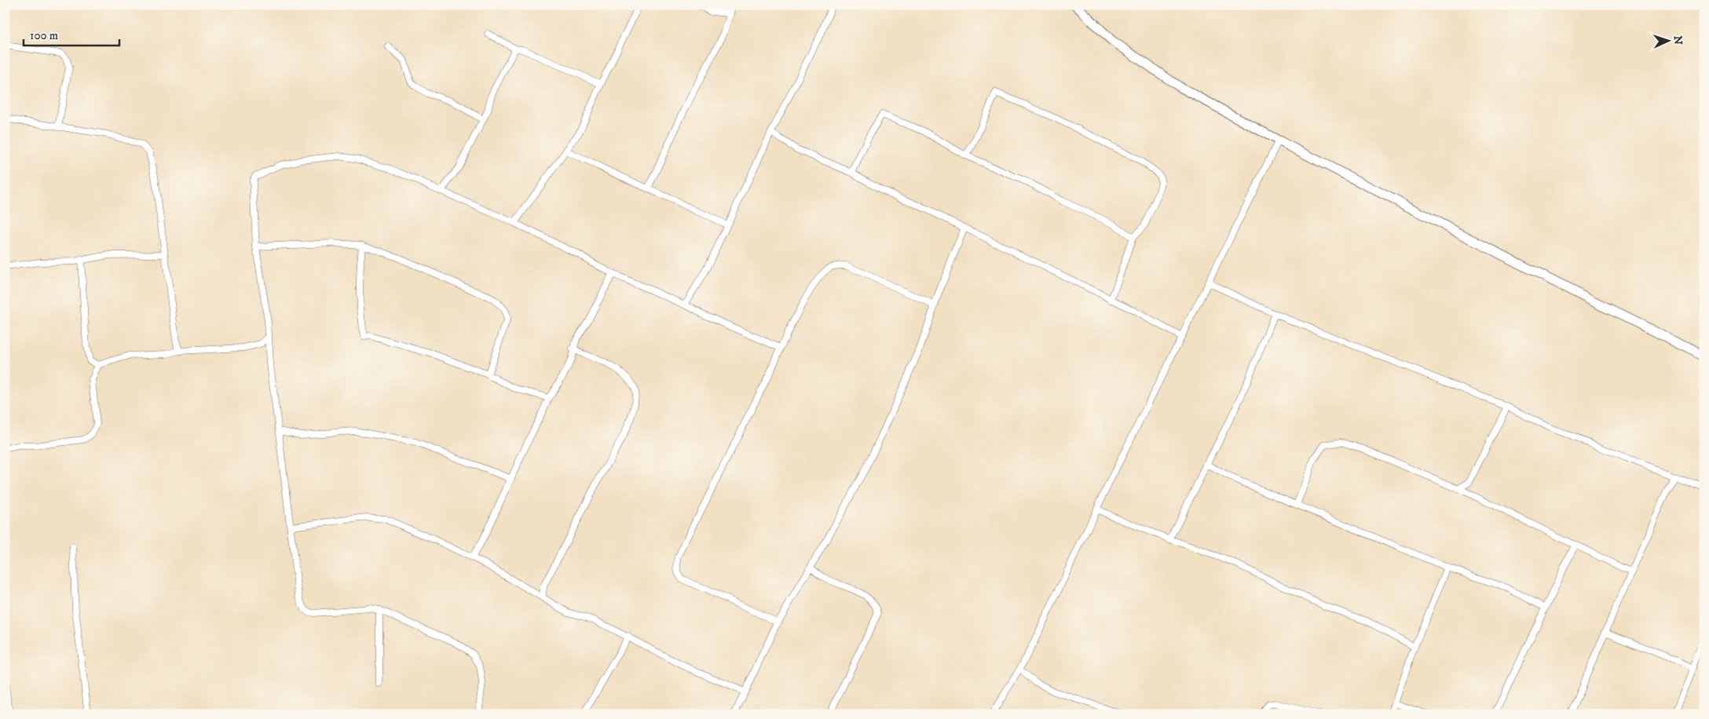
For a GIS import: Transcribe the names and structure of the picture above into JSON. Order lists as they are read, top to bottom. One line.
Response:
{"scale_bar":"100 m","north":"right"}
